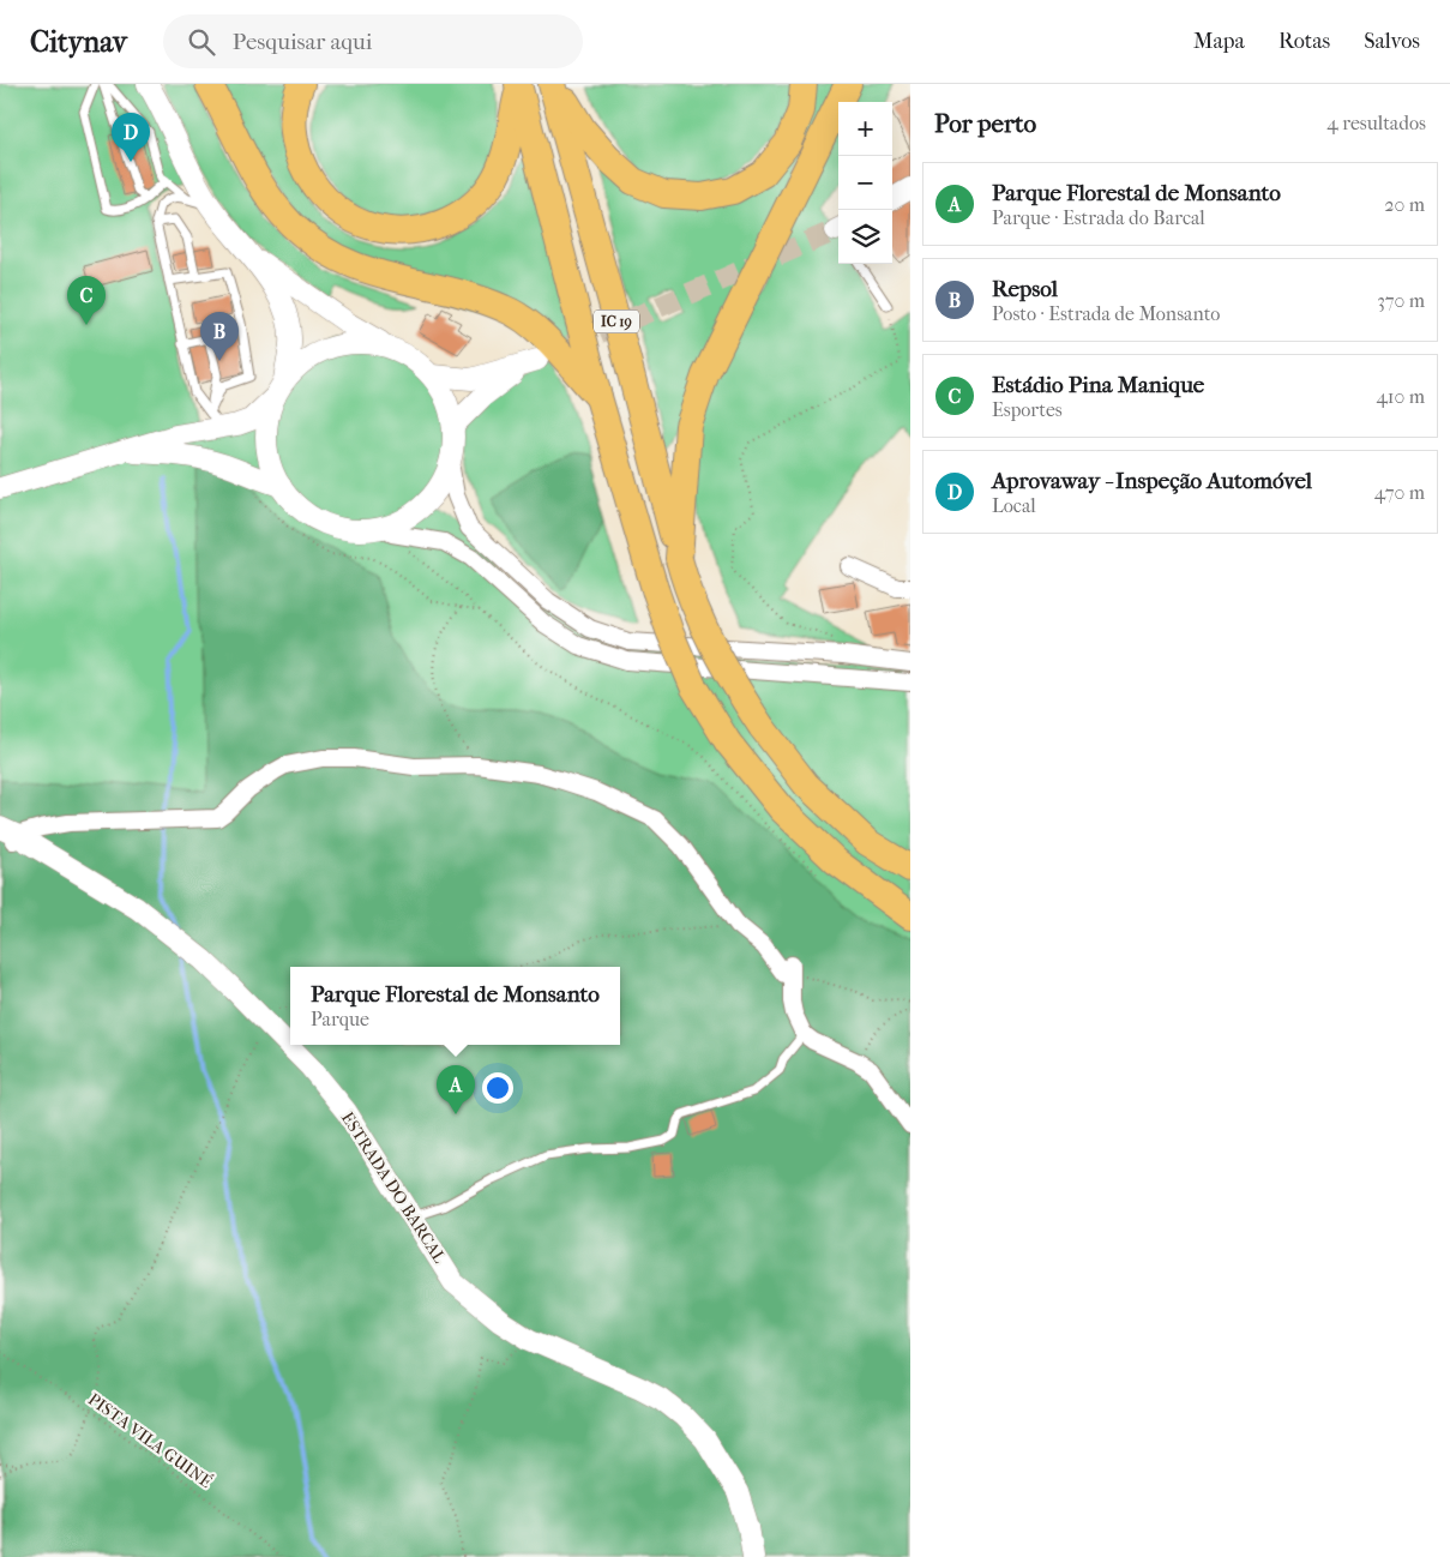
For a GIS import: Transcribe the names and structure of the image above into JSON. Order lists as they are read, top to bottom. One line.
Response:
{"streets":{"highway":["IC 19"],"street":["ESTRADA DO BARCAL"],"path":["PISTA VILA GUINÉ"]},"page":{"header":"Citynav","search":"Pesquisar aqui","nav":["Mapa","Rotas","Salvos"],"heading":["Por perto","4 resultados"],"map_buttons":["+","−"],"pins":["D","C","B","A"],"list":[{"mark":"A","name":"Parque Florestal de Monsanto","note":"Parque · Estrada do Barcal","value":"20 m"},{"mark":"B","name":"Repsol","note":"Posto · Estrada de Monsanto","value":"370 m"},{"mark":"C","name":"Estádio Pina Manique","note":"Esportes","value":"410 m"},{"mark":"D","name":"Aprovaway - Inspeção Automóvel","note":"Local","value":"470 m"}],"popup":["Parque Florestal de Monsanto","Parque"]}}
